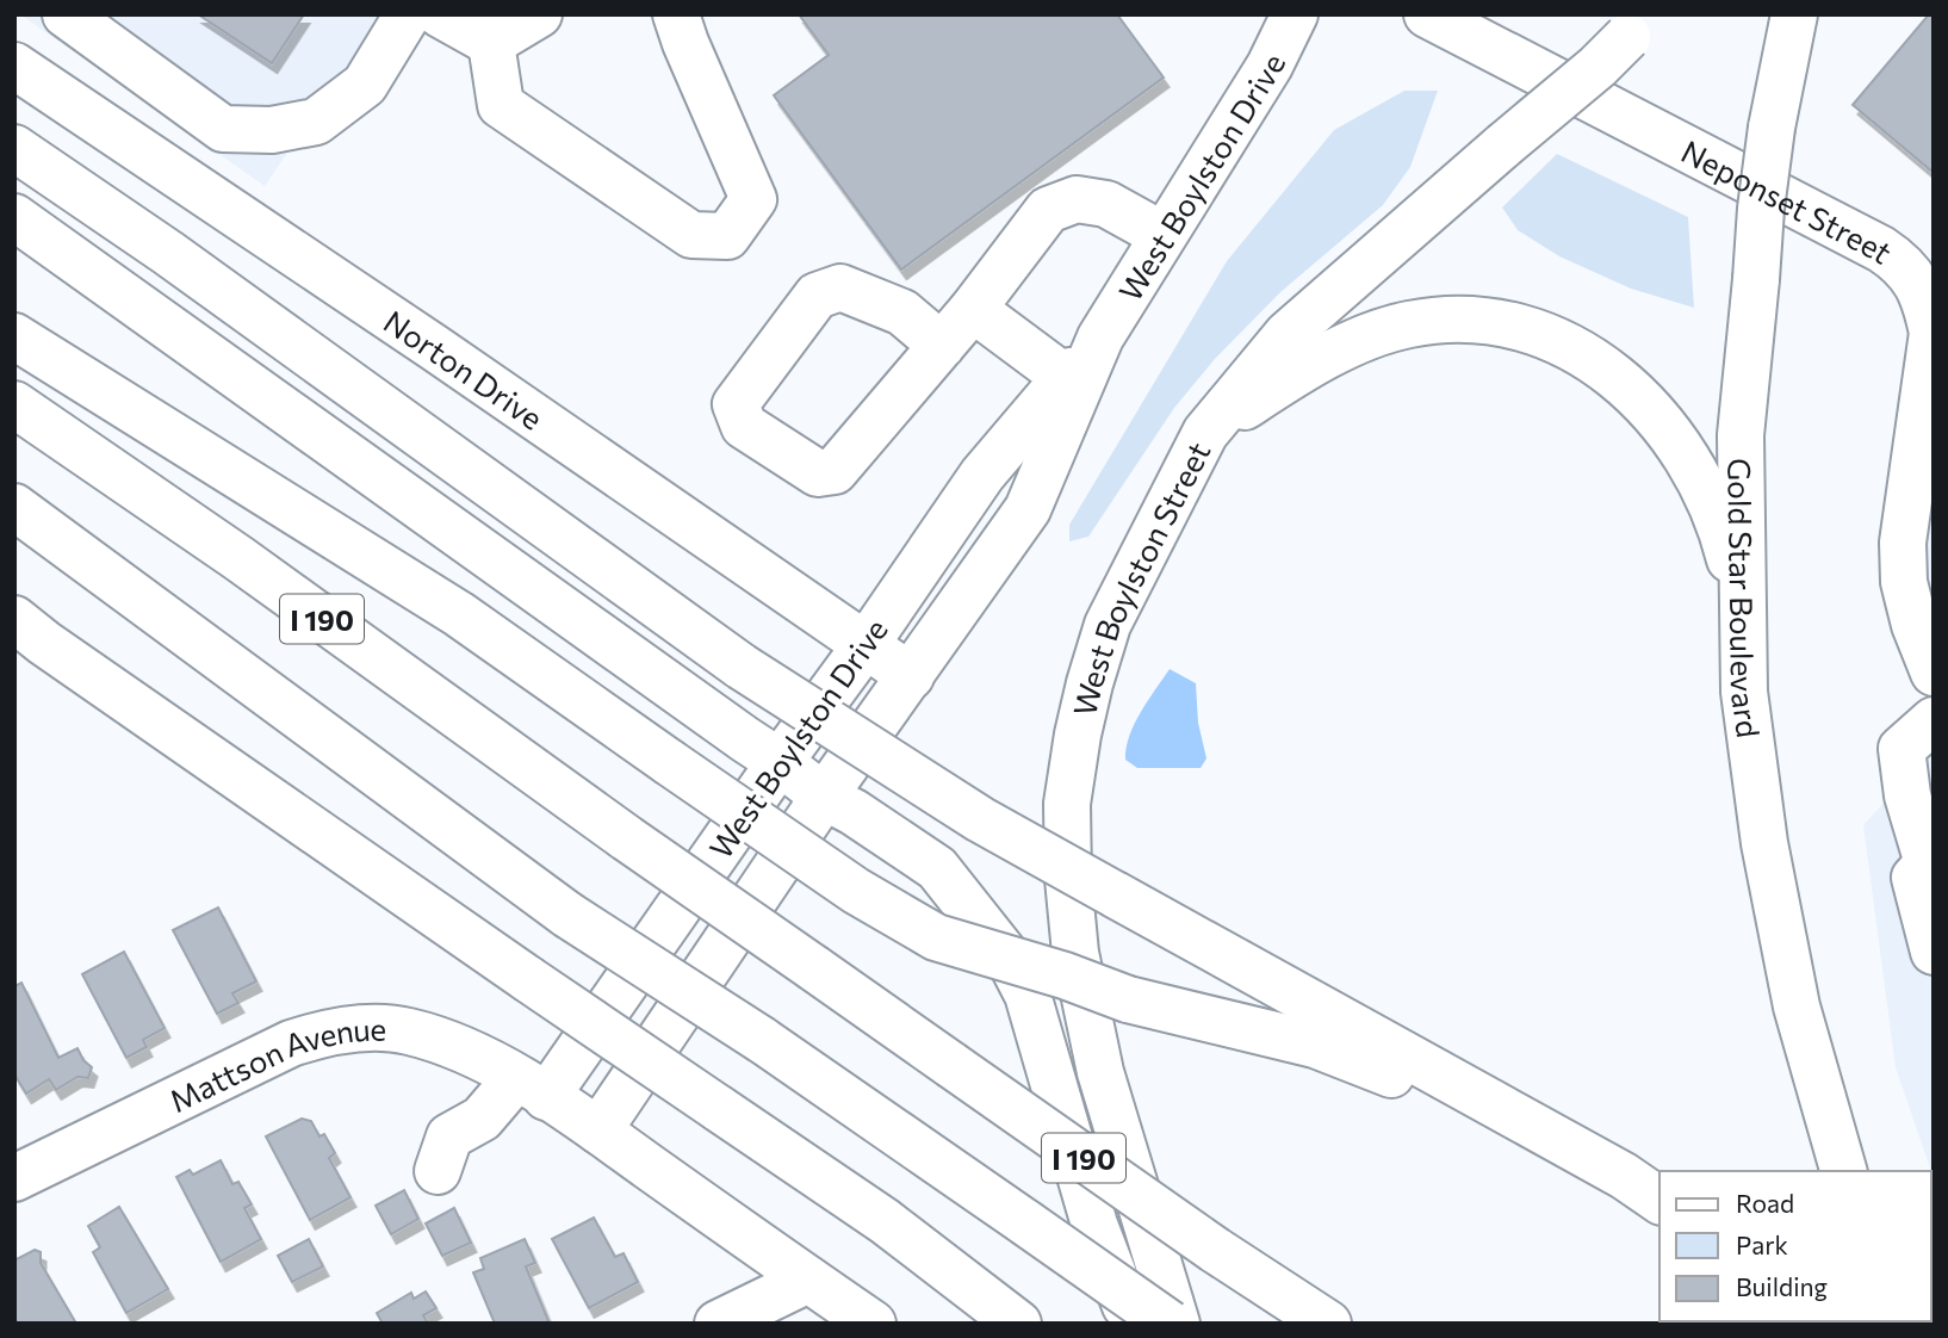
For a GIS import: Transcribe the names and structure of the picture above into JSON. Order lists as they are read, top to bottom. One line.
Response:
{"streets":{"main road":["West Boylston Drive","Neponset Street","Norton Drive","West Boylston Street","Gold Star Boulevard","I 190","Mattson Avenue"]},"crossings":[["West Boylston Drive","Norton Drive"],["West Boylston Drive","Mattson Avenue"]],"legend":["Road","Park","Building"]}
